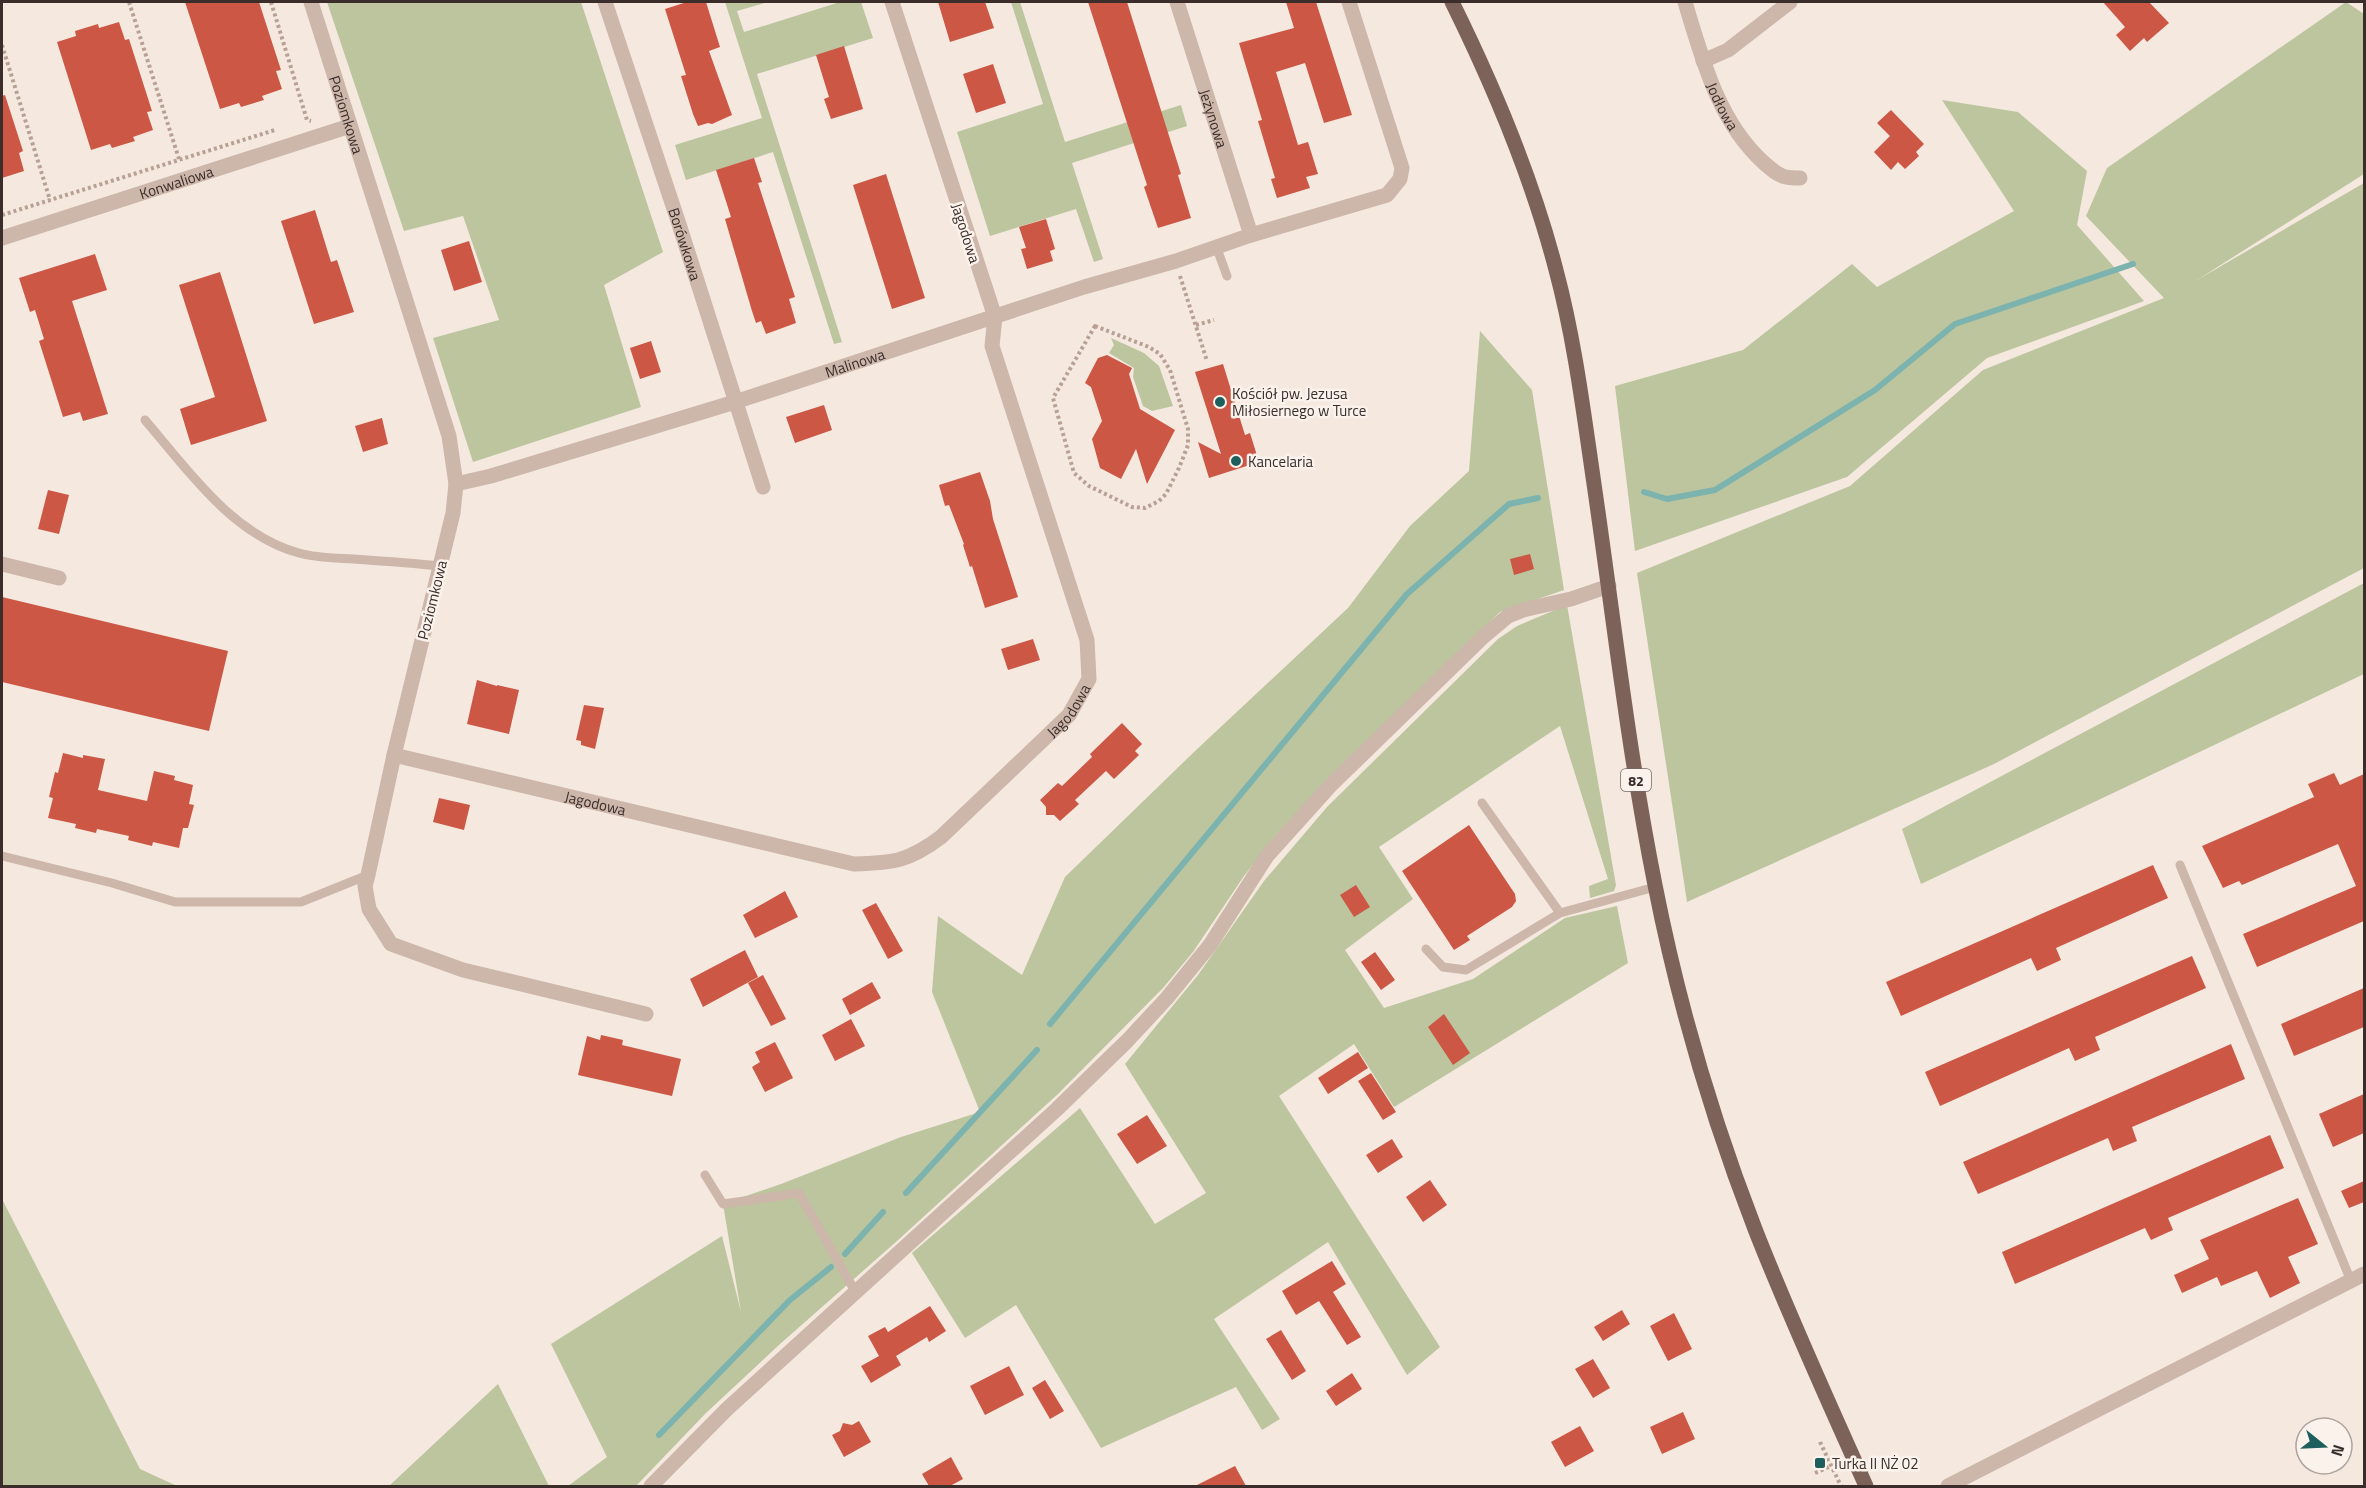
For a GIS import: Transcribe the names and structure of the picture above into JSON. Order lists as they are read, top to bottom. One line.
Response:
{"streets":{"main road":["82"],"street":["Jodłowa","Poziomkowa","Jeżynowa","Konwaliowa","Jagodowa","Borówkowa","Malinowa"]},"crossings":[["Poziomkowa","Konwaliowa"],["Poziomkowa","Jagodowa"],["Poziomkowa","Malinowa"],["Jeżynowa","Malinowa"],["Jagodowa","Malinowa"],["Borówkowa","Malinowa"]],"places":{"other":["Kościół pw. Jezusa Miłosiernego w Turce","Kancelaria"],"transit":["Turka II NŻ 02"]},"north":"right"}
